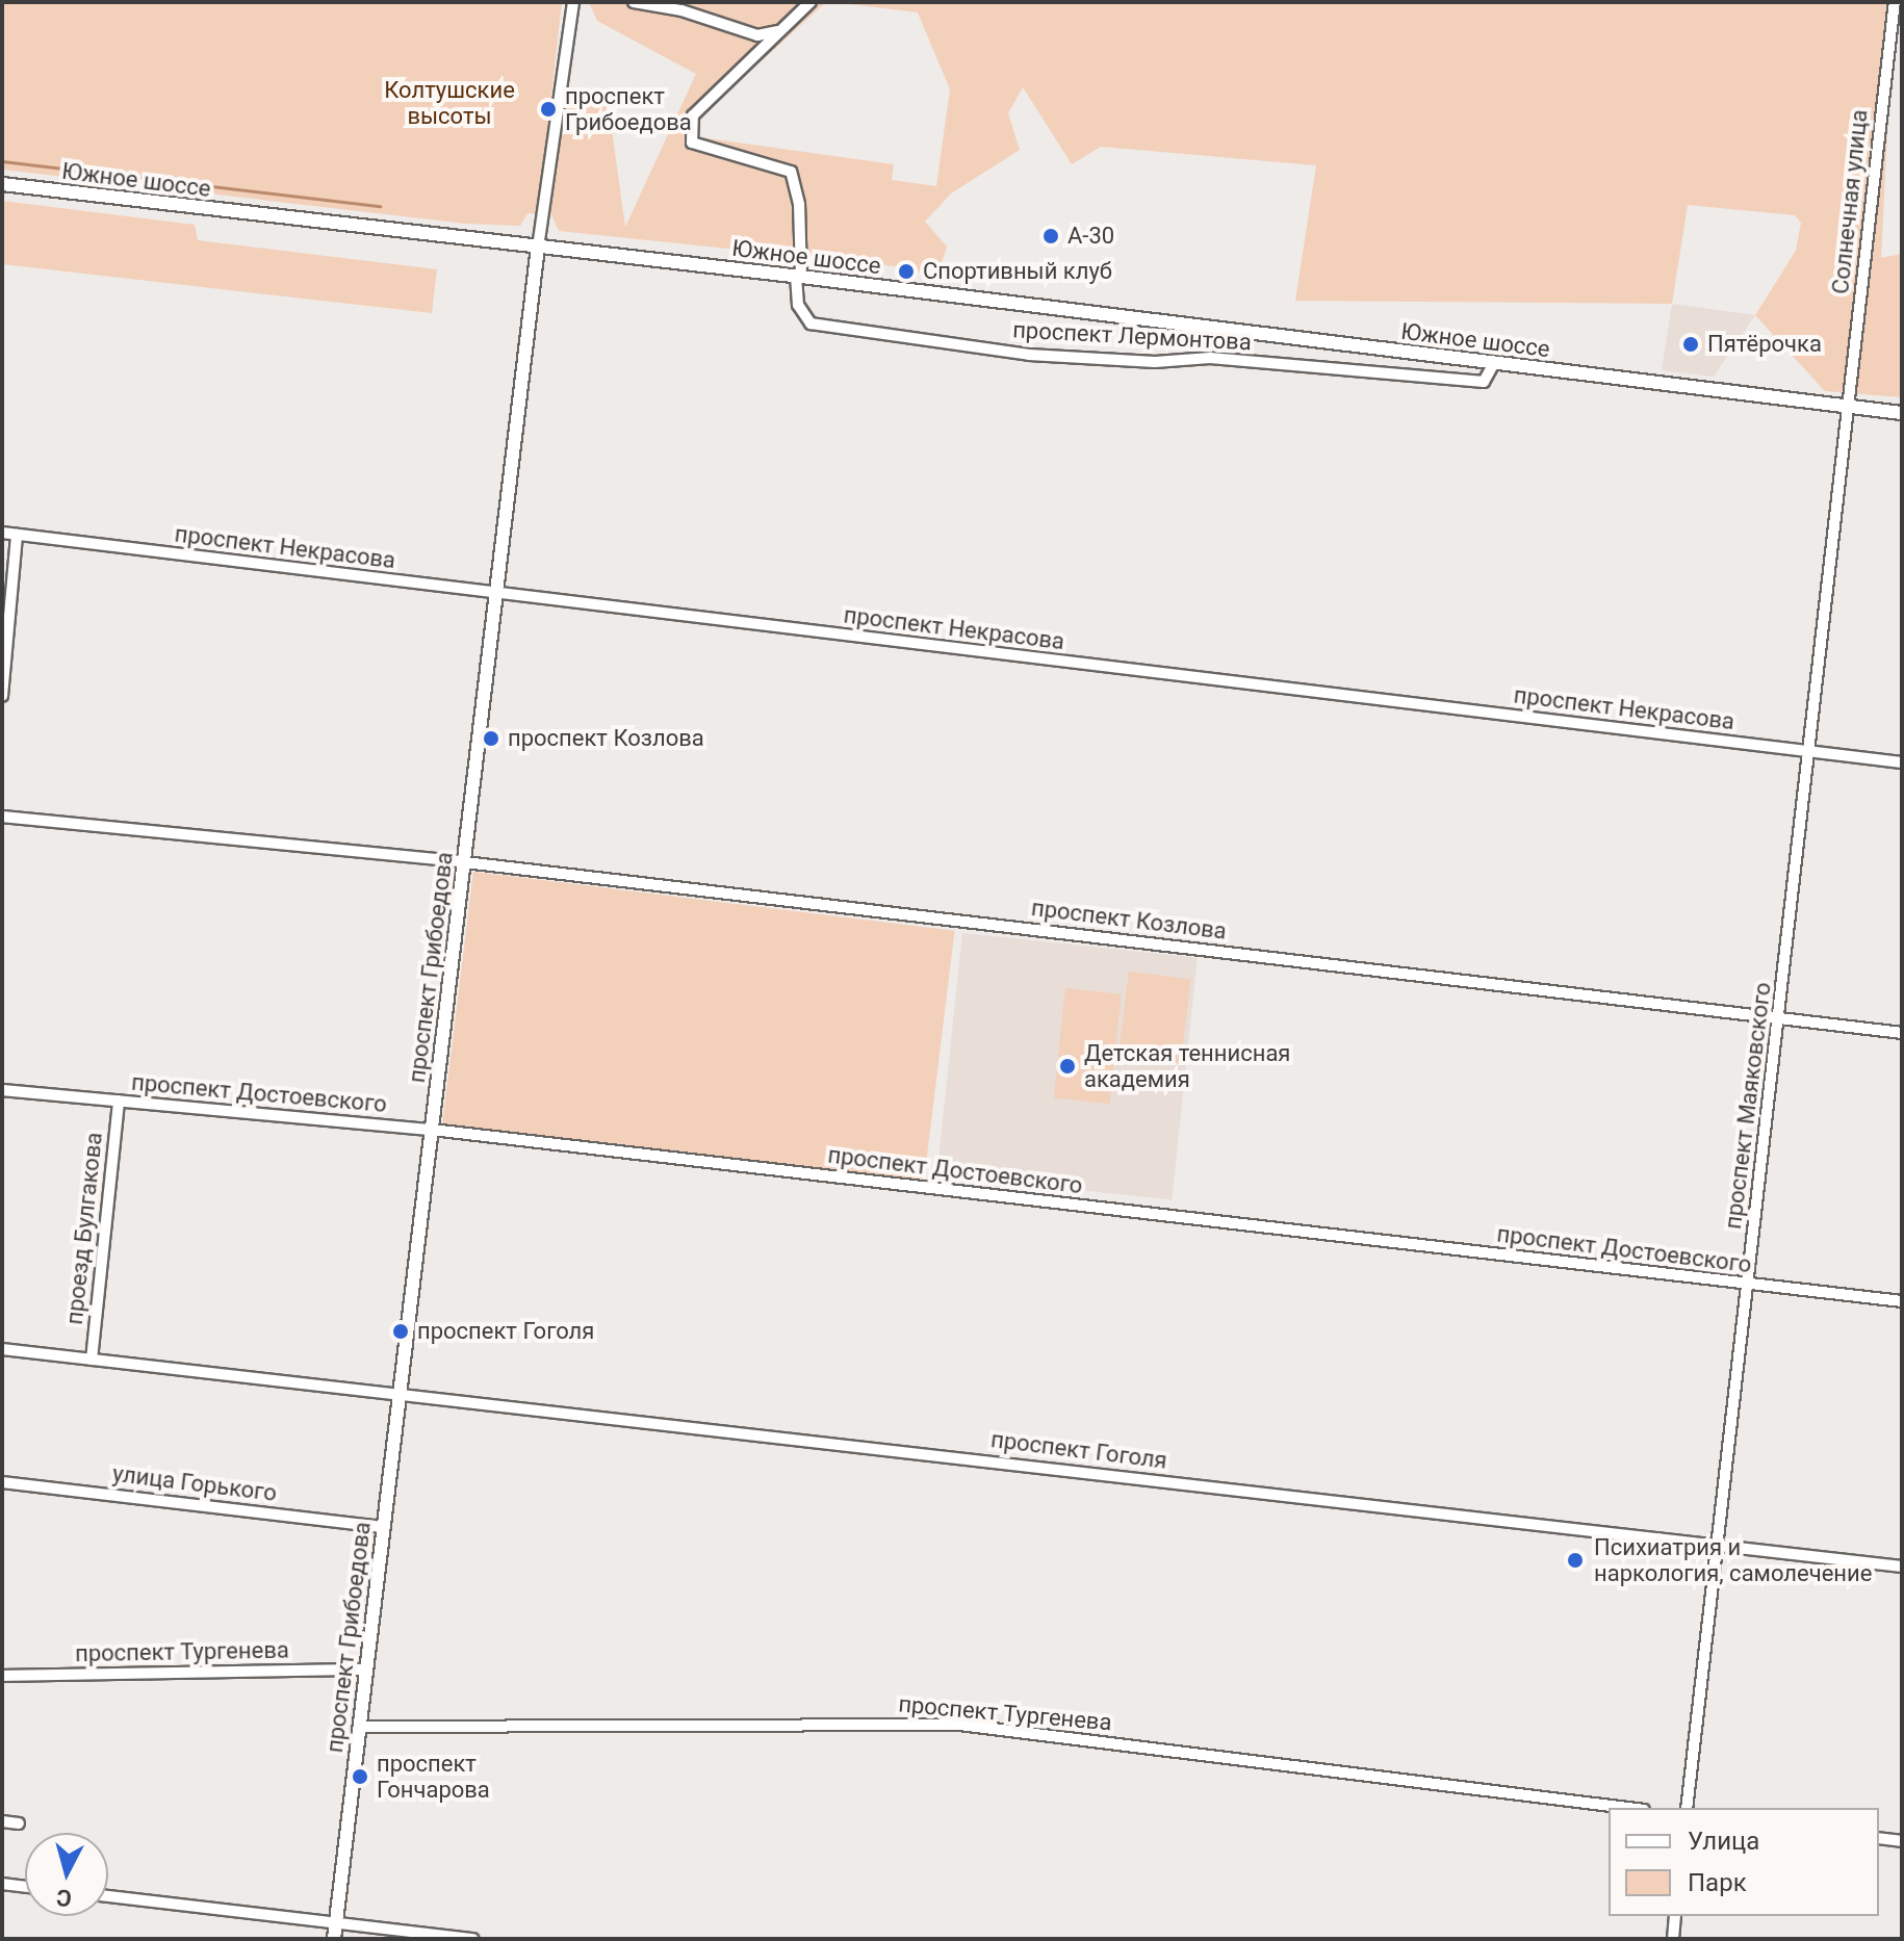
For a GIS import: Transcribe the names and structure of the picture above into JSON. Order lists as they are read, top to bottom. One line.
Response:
{"streets":{"street":["Южное шоссе","Солнечная улица","проспект Лермонтова","проспект Некрасова","проспект Козлова","проспект Грибоедова","проспект Достоевского","проспект Маяковского","проезд Булгакова","проспект Гоголя","улица Горького","проспект Тургенева"]},"crossings":[["Южное шоссе","Солнечная улица"],["Южное шоссе","проспект Лермонтова"],["Южное шоссе","проспект Грибоедова"],["Южное шоссе","проспект Маяковского"],["Солнечная улица","проспект Маяковского"],["проспект Некрасова","проспект Грибоедова"],["проспект Некрасова","проспект Маяковского"],["проспект Козлова","проспект Грибоедова"],["проспект Козлова","проспект Маяковского"],["проспект Грибоедова","проспект Достоевского"],["проспект Грибоедова","проспект Гоголя"],["проспект Грибоедова","улица Горького"],["проспект Грибоедова","проспект Тургенева"],["проспект Достоевского","проспект Маяковского"],["проспект Достоевского","проезд Булгакова"],["проспект Маяковского","проспект Гоголя"],["проезд Булгакова","проспект Гоголя"]],"parks":["Колтушские высоты"],"places":["проспект Грибоедова","А-30","Спортивный клуб","Пятёрочка","проспект Козлова","Детская теннисная академия","проспект Гоголя","Психиатрия и наркология, самолечение","проспект Гончарова"],"legend":["Улица","Парк"],"north":"bottom"}
